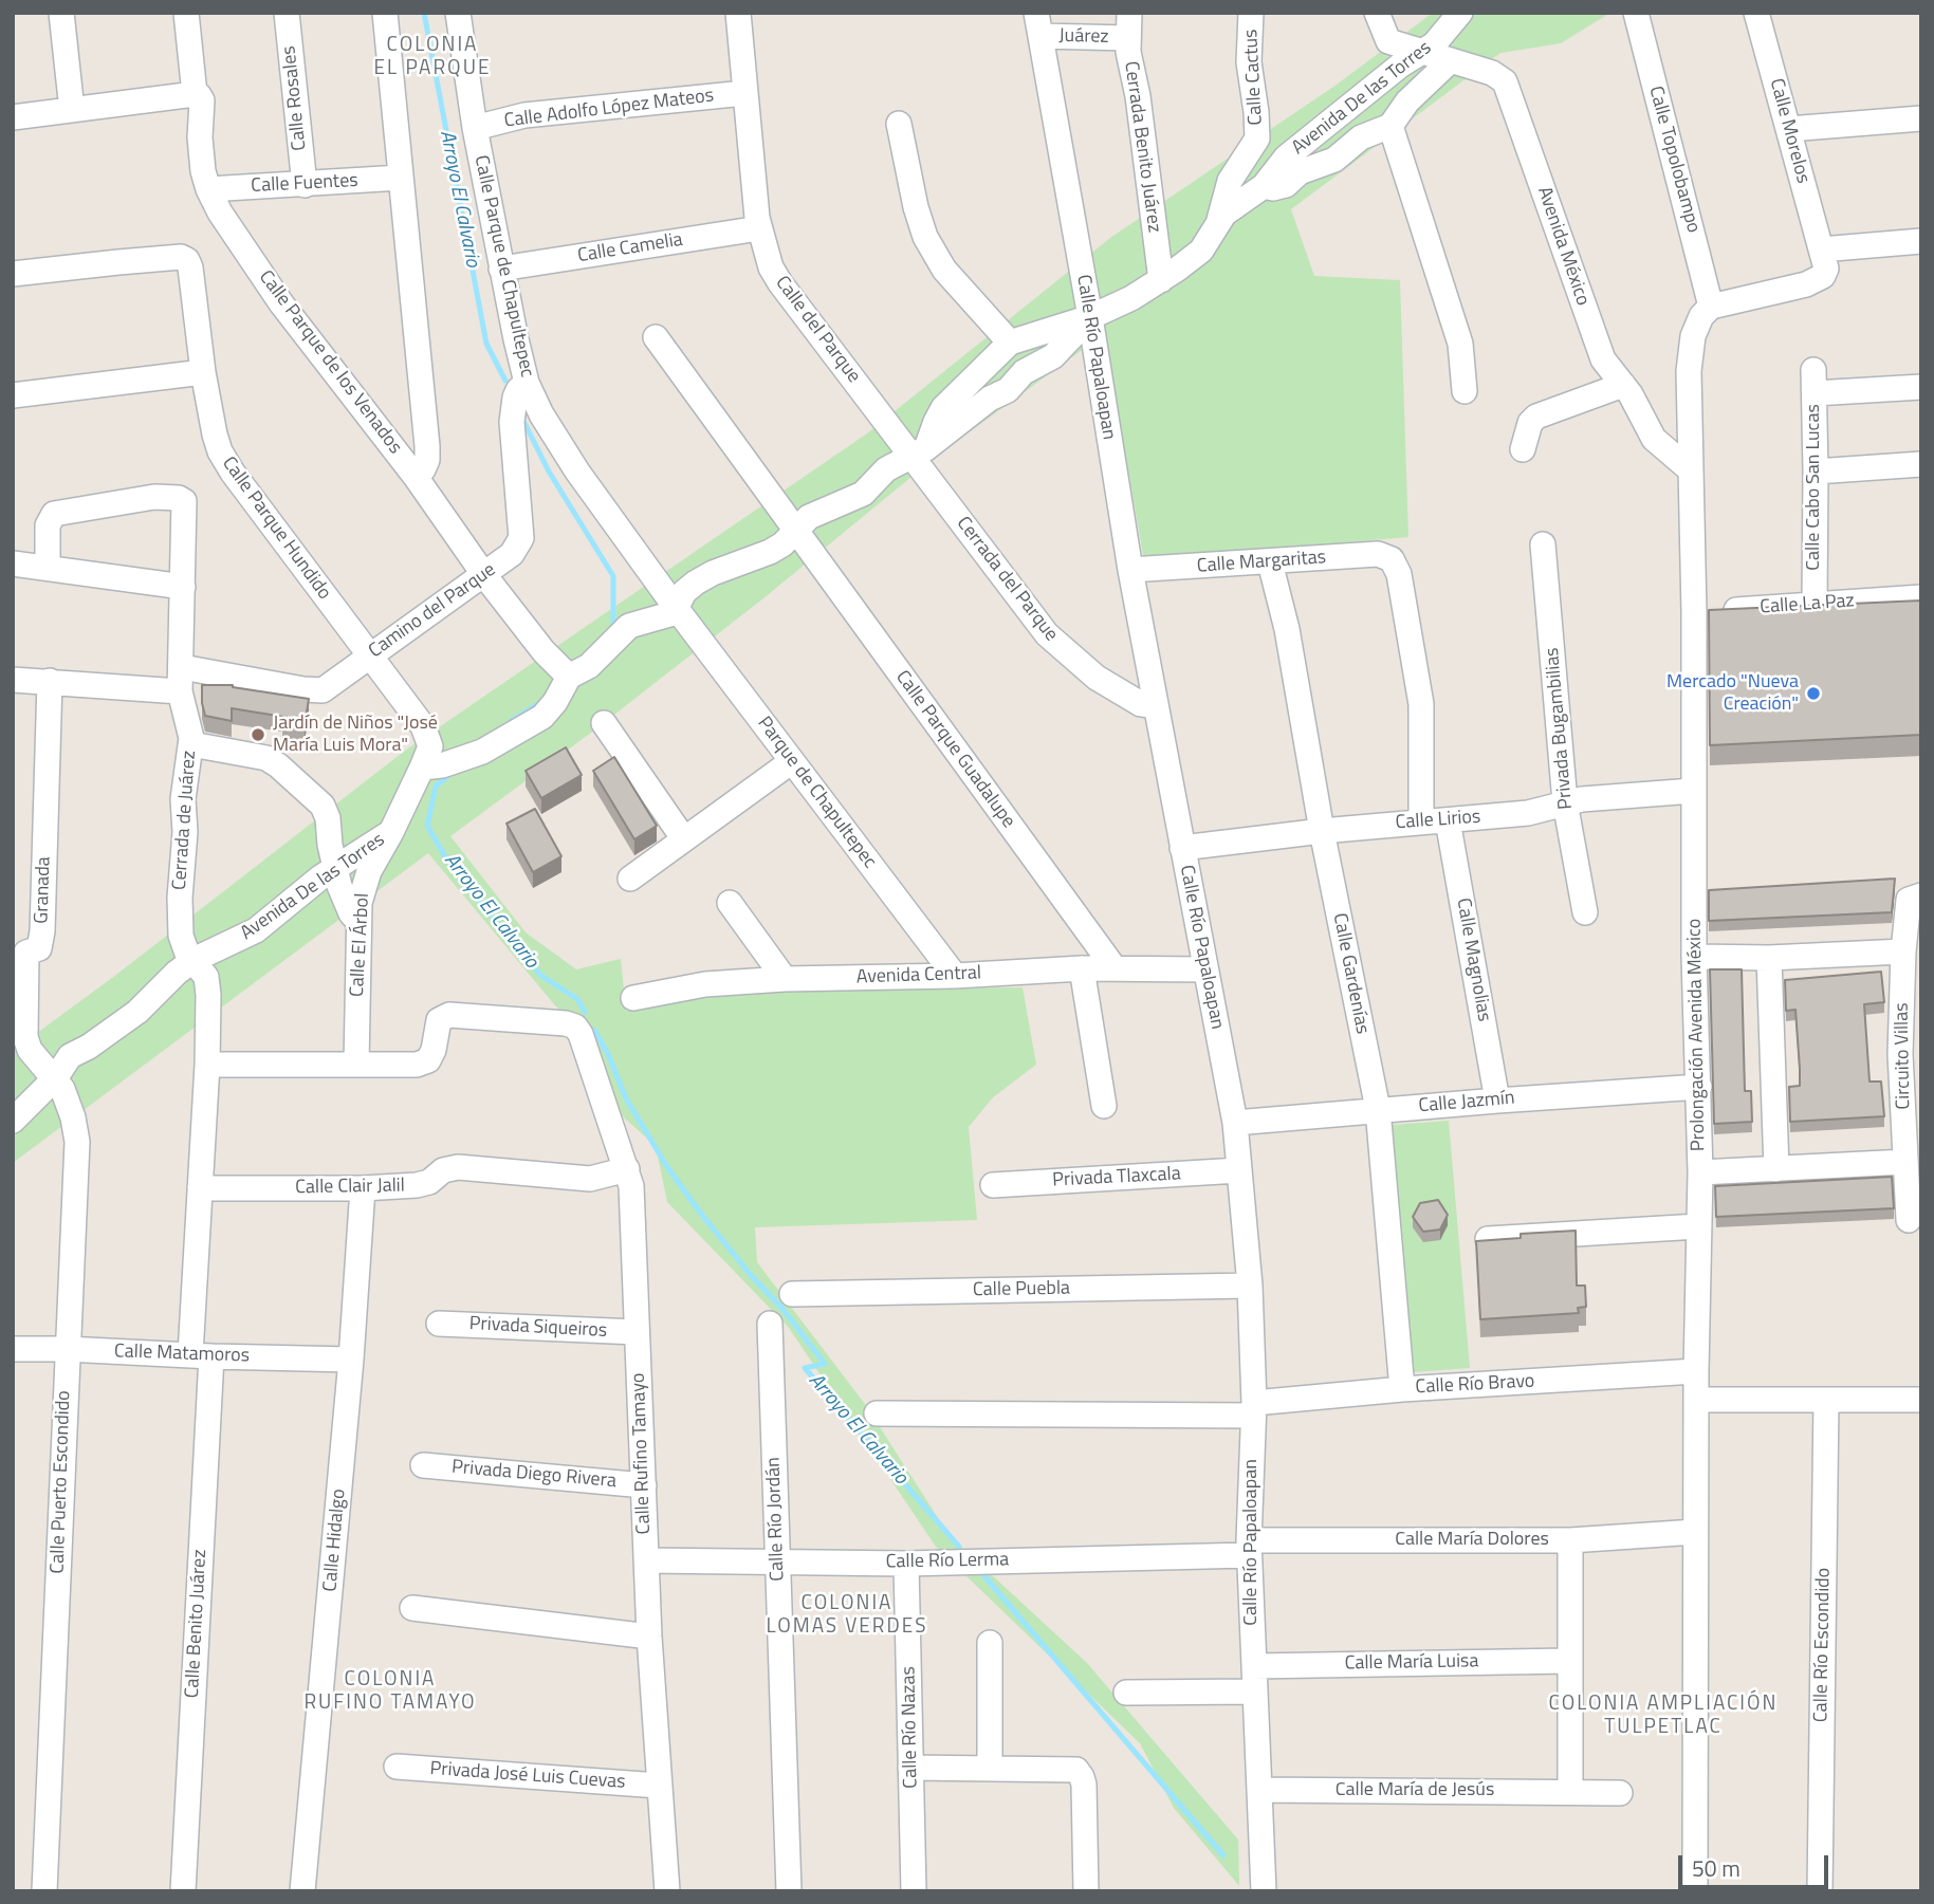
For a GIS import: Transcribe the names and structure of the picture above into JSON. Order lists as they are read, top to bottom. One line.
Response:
{"streets":{"street":["Juárez","Calle Cactus","Calle Rosales","Avenida De las Torres","Calle Adolfo López Mateos","Calle Morelos","Cerrada Benito Juárez","Calle Topolobampo","Calle Fuentes","Avenida México","Calle Camelia","Calle Parque de Chapultepec","Calle del Parque","Calle Río Papaloapan","Calle Parque de los Venados","Calle Cabo San Lucas","Calle Parque Hundido","Calle Margaritas","Cerrada del Parque","Calle La Paz","Camino del Parque","Privada Bugambilias","Calle Parque Guadalupe","Parque de Chapultepec","Cerrada de Juárez","Calle Lirios","Granada","Calle El Árbol","Calle Magnolias","Calle Gardenías","Avenida Central","Prolongación Avenida México","Circuito Villas","Calle Jazmín","Privada Tlaxcala","Calle Clair Jalil","Calle Puebla","Privada Siqueiros","Calle Matamoros","Calle Río Bravo","Calle Rufino Tamayo","Privada Diego Rivera","Calle Puerto Escondido","Calle Río Jordán","Calle Hidalgo","Calle María Dolores","Calle Río Lerma","Calle Benito Juárez","Calle Río Escondido","Calle María Luisa","Calle Río Nazas","Privada José Luis Cuevas","Calle María de Jesús"]},"crossings":[["Juárez","Cerrada Benito Juárez"],["Juárez","Calle Río Papaloapan"],["Calle Cactus","Avenida De las Torres"],["Calle Rosales","Calle Fuentes"],["Avenida De las Torres","Cerrada Benito Juárez"],["Avenida De las Torres","Avenida México"],["Avenida De las Torres","Calle Parque de Chapultepec"],["Avenida De las Torres","Calle del Parque"],["Avenida De las Torres","Calle Río Papaloapan"],["Avenida De las Torres","Calle Parque Hundido"],["Avenida De las Torres","Cerrada del Parque"],["Avenida De las Torres","Calle Parque Guadalupe"],["Avenida De las Torres","Parque de Chapultepec"],["Avenida De las Torres","Cerrada de Juárez"],["Avenida De las Torres","Granada"],["Avenida De las Torres","Calle El Árbol"],["Avenida De las Torres","Calle Puerto Escondido"],["Avenida De las Torres","Calle Benito Juárez"],["Calle Adolfo López Mateos","Calle Parque de Chapultepec"],["Calle Adolfo López Mateos","Calle del Parque"],["Calle Topolobampo","Prolongación Avenida México"],["Calle Fuentes","Calle Parque de los Venados"],["Avenida México","Prolongación Avenida México"],["Calle Camelia","Calle Parque de Chapultepec"],["Calle Camelia","Calle del Parque"],["Calle Parque de Chapultepec","Camino del Parque"],["Calle Parque de Chapultepec","Parque de Chapultepec"],["Calle del Parque","Cerrada del Parque"],["Calle Río Papaloapan","Calle Margaritas"],["Calle Río Papaloapan","Cerrada del Parque"],["Calle Río Papaloapan","Calle Lirios"],["Calle Río Papaloapan","Avenida Central"],["Calle Río Papaloapan","Calle Jazmín"],["Calle Río Papaloapan","Privada Tlaxcala"],["Calle Río Papaloapan","Calle Puebla"],["Calle Río Papaloapan","Calle Río Bravo"],["Calle Río Papaloapan","Calle María Dolores"],["Calle Río Papaloapan","Calle Río Lerma"],["Calle Río Papaloapan","Calle María Luisa"],["Calle Río Papaloapan","Calle María de Jesús"],["Calle Parque de los Venados","Camino del Parque"],["Calle Cabo San Lucas","Calle La Paz"],["Calle Parque Hundido","Camino del Parque"],["Calle Margaritas","Calle Lirios"],["Calle Margaritas","Calle Gardenías"],["Calle La Paz","Prolongación Avenida México"],["Camino del Parque","Cerrada de Juárez"],["Privada Bugambilias","Calle Lirios"],["Calle Parque Guadalupe","Avenida Central"],["Parque de Chapultepec","Avenida Central"],["Cerrada de Juárez","Calle Benito Juárez"],["Calle Lirios","Calle Magnolias"],["Calle Lirios","Calle Gardenías"],["Calle Lirios","Prolongación Avenida México"],["Granada","Calle Puerto Escondido"],["Calle El Árbol","Calle Rufino Tamayo"],["Calle Magnolias","Calle Jazmín"],["Calle Gardenías","Calle Jazmín"],["Calle Gardenías","Calle Río Bravo"],["Prolongación Avenida México","Calle Jazmín"],["Prolongación Avenida México","Calle Río Bravo"],["Prolongación Avenida México","Calle María Dolores"],["Calle Clair Jalil","Calle Rufino Tamayo"],["Calle Clair Jalil","Calle Hidalgo"],["Calle Clair Jalil","Calle Benito Juárez"],["Privada Siqueiros","Calle Rufino Tamayo"],["Calle Matamoros","Calle Puerto Escondido"],["Calle Matamoros","Calle Hidalgo"],["Calle Matamoros","Calle Benito Juárez"],["Calle Rufino Tamayo","Privada Diego Rivera"],["Calle Rufino Tamayo","Calle Río Lerma"],["Calle Rufino Tamayo","Privada José Luis Cuevas"],["Calle Río Jordán","Calle Río Lerma"],["Calle María Dolores","Calle Río Lerma"],["Calle Río Lerma","Calle Río Nazas"]],"districts":["COLONIA EL PARQUE","COLONIA LOMAS VERDES","COLONIA RUFINO TAMAYO","COLONIA AMPLIACIÓN TULPETLAC"],"water":["Arroyo El Calvario"],"places":["Mercado \"Nueva Creación\"","Jardín de Niños \"José María Luis Mora\""],"scale_bar":"50 m"}
